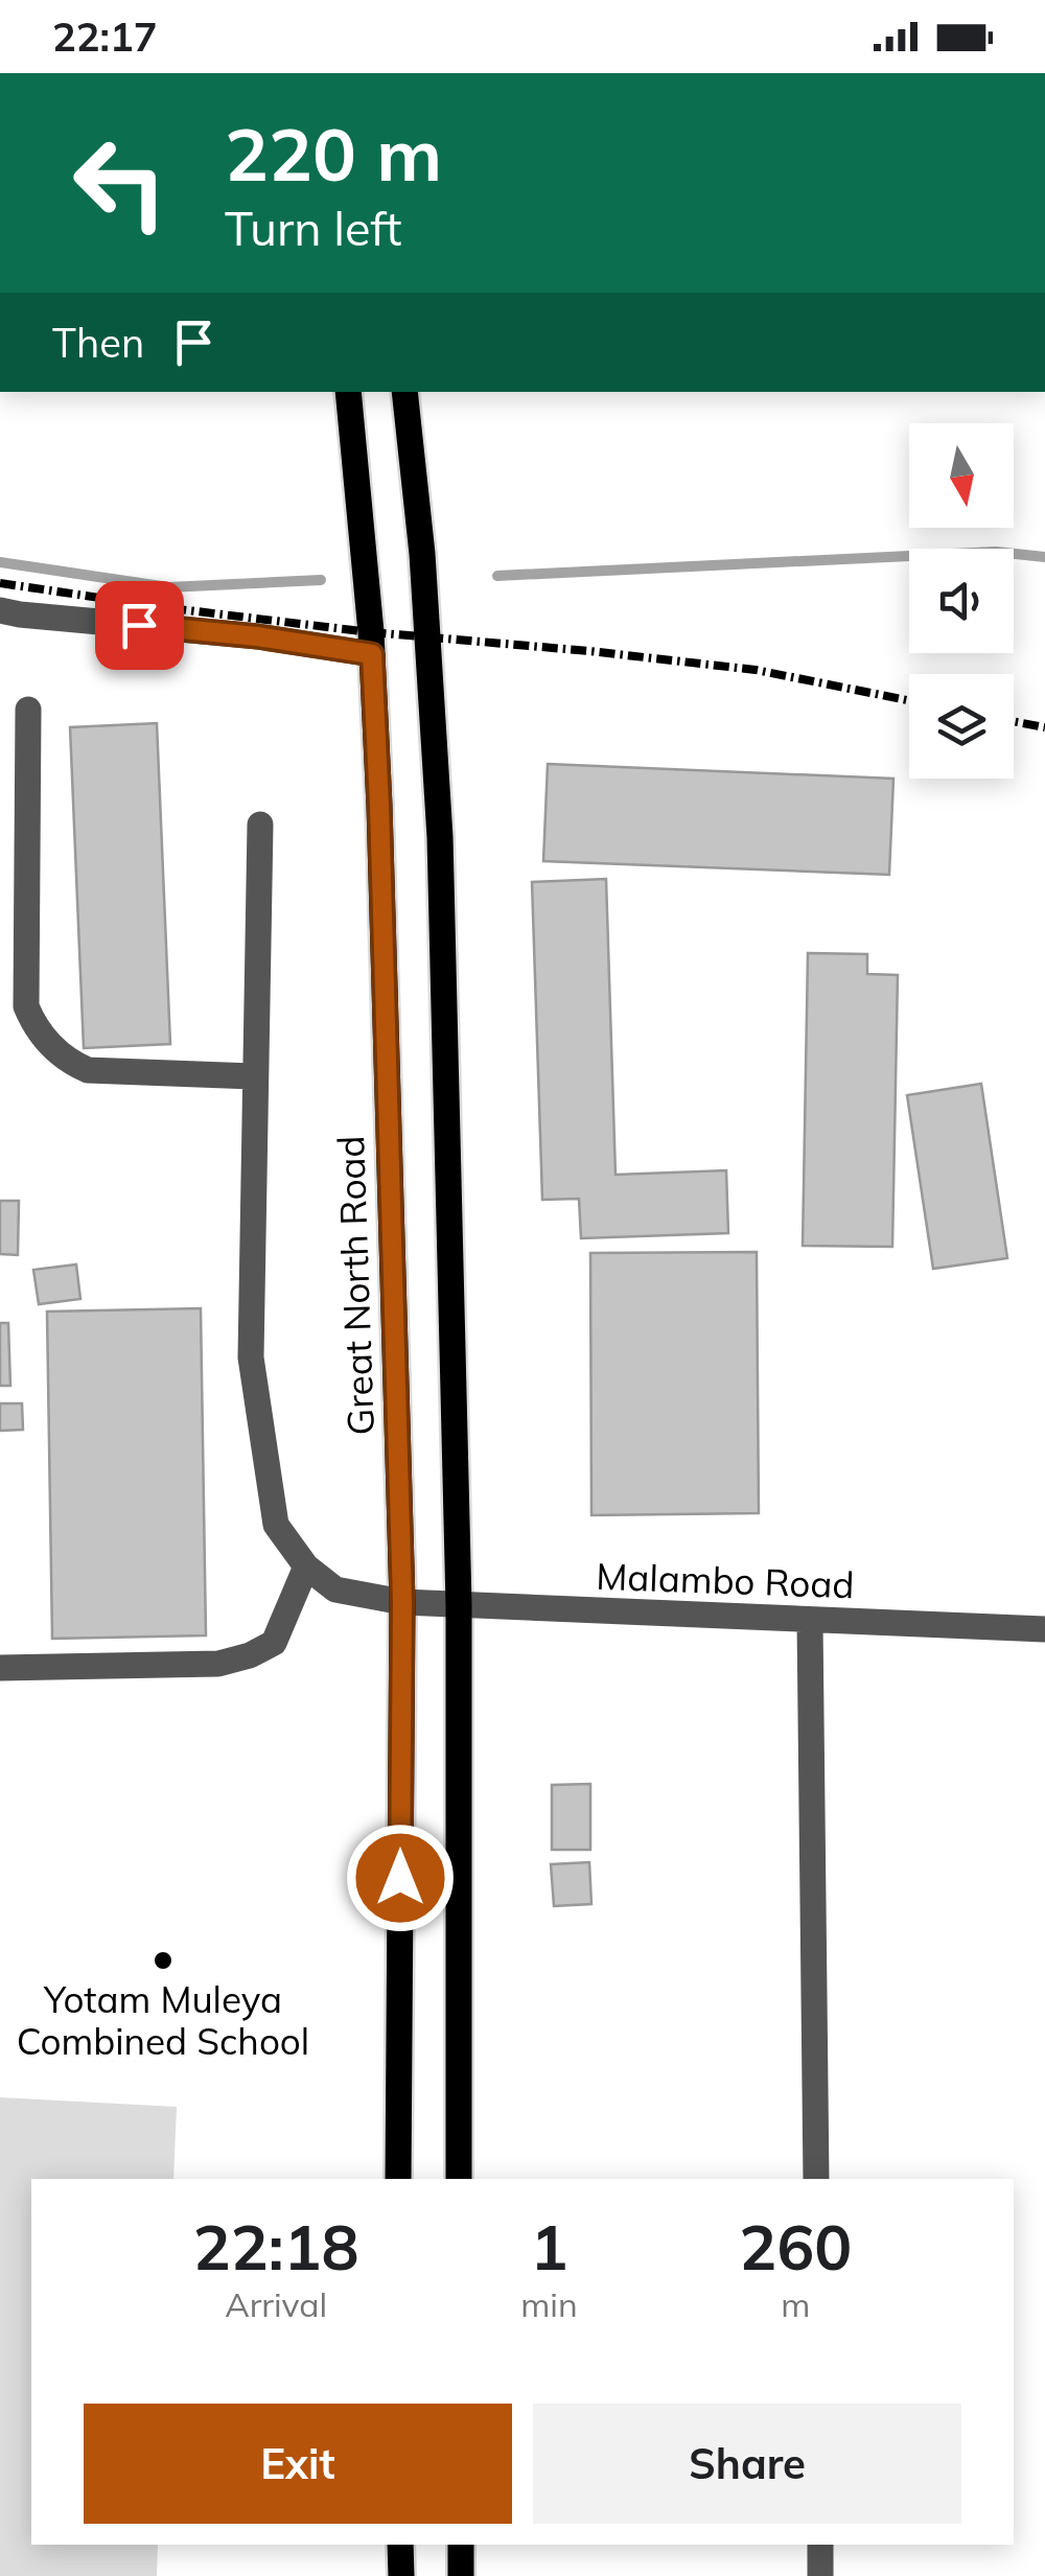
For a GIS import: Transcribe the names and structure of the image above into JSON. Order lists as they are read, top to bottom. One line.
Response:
{"streets":{"main road":["Great North Road"],"street":["Malambo Road"]},"crossings":[["Great North Road","Malambo Road"]],"places":["Yotam Muleya Combined School"],"north":"bottom","page":{"status":"22:17","turn":["220 m","Turn left"],"then":"Then","eta":["22:18","Arrival","1","min","260","m"],"buttons":["Exit","Share"]}}
